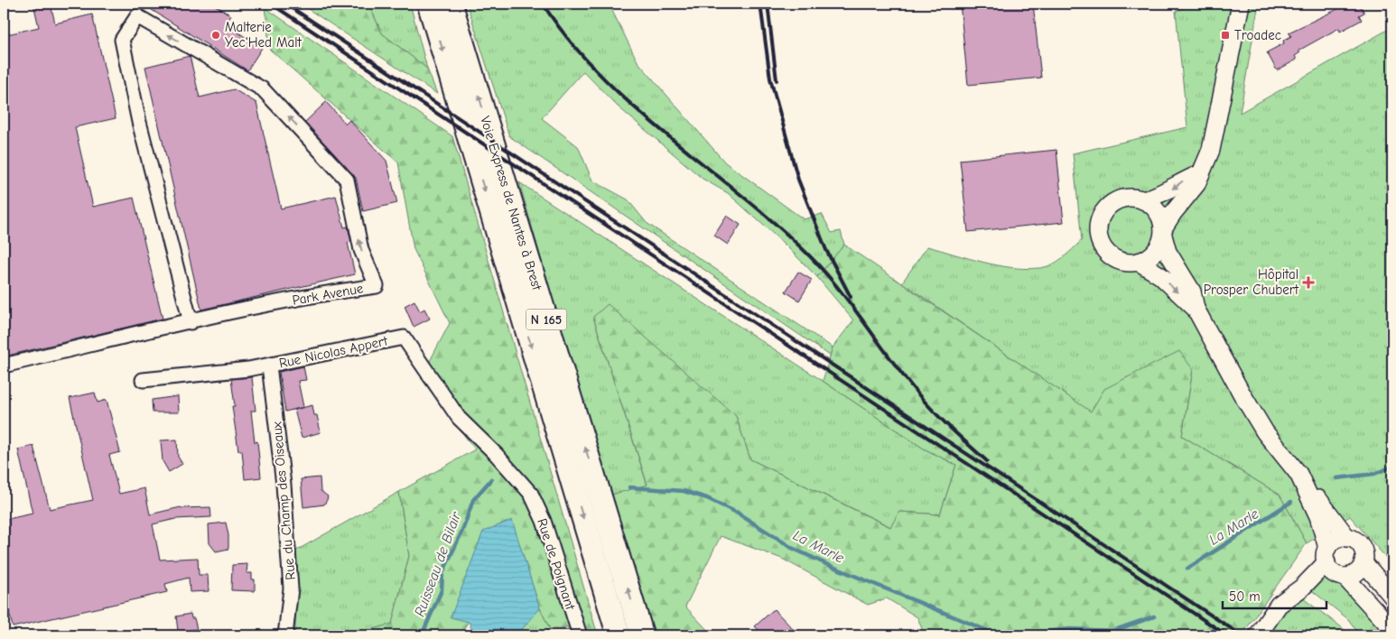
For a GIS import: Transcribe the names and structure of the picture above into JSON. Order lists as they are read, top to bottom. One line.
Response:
{"streets":{"highway":["Voie Express de Nantes à Brest","N 165"],"street":["Park Avenue","Rue Nicolas Appert","Rue du Champ des Oiseaux","Rue de Poignant"]},"crossings":[["Rue Nicolas Appert","Rue du Champ des Oiseaux"],["Rue Nicolas Appert","Rue de Poignant"]],"water":["La Marle","Ruisseau de Bilair"],"places":{"other":["Malterie Yec'Hed Malt"],"transit":["Troadec"],"health":["Hôpital Prosper Chubert"]},"scale_bar":"50 m"}
